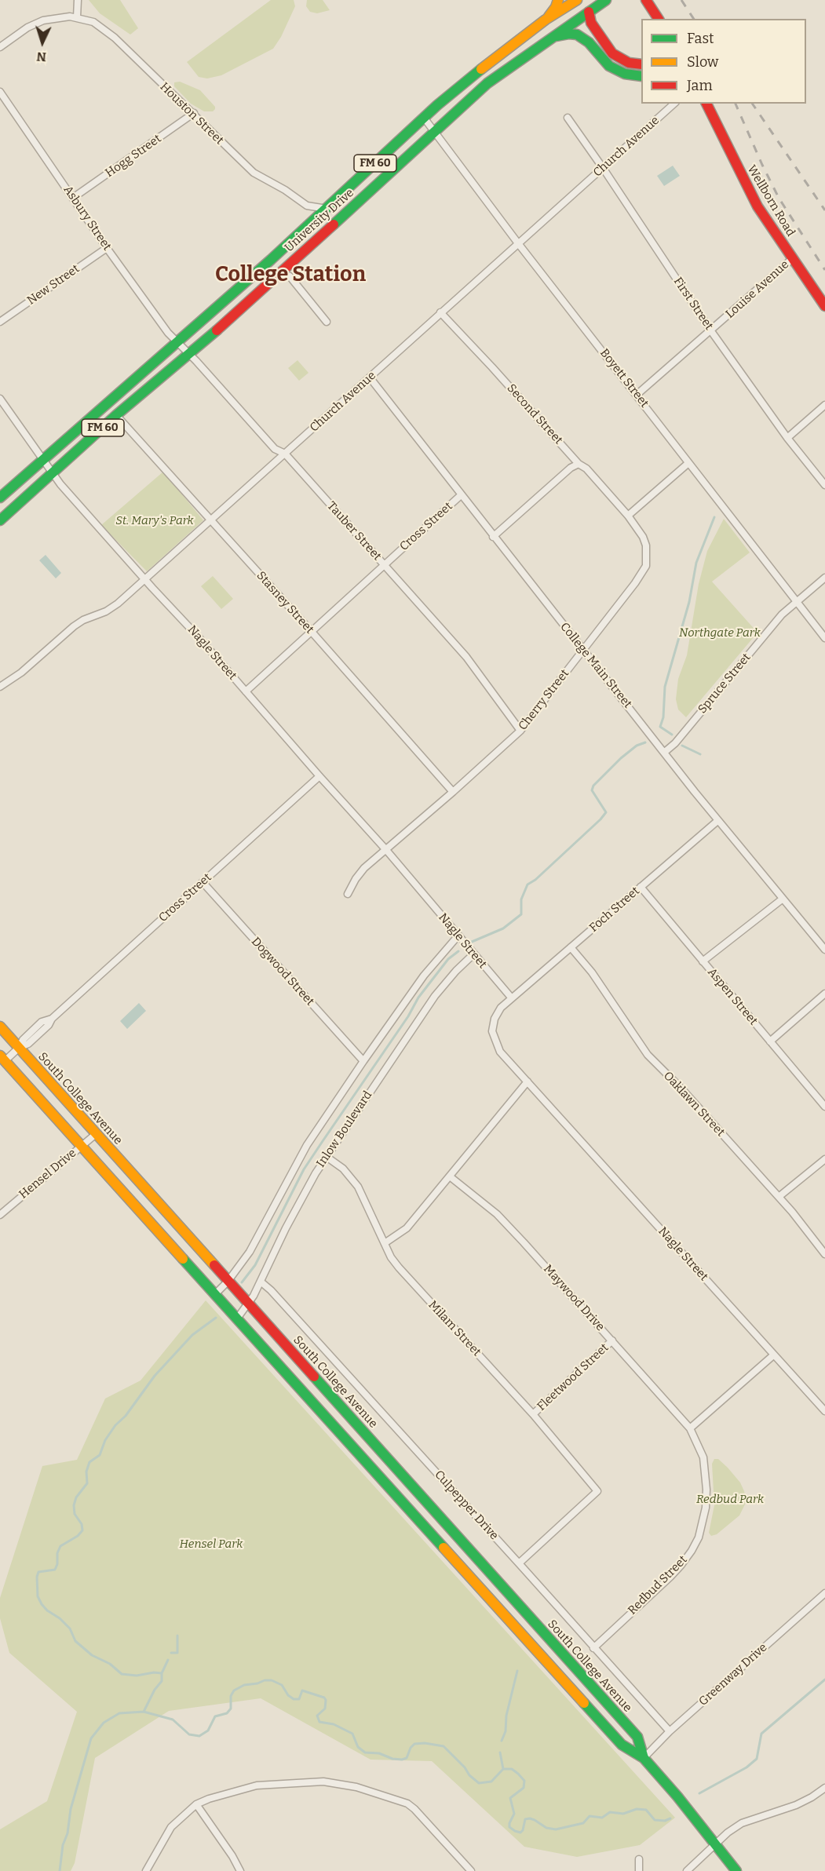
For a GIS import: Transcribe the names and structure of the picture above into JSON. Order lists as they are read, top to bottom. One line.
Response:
{"streets":{"main road":["FM 60","Wellborn Road","University Drive","South College Avenue"],"street":["Houston Street","Church Avenue","Hogg Street","Asbury Street","New Street","Louise Avenue","First Street","Boyett Street","Second Street","Cross Street","Tauber Street","Stasney Street","Nagle Street","College Main Street","Spruce Street","Cherry Street","Foch Street","Dogwood Street","Aspen Street","Oaklawn Street","Inlow Boulevard","Hensel Drive","Maywood Drive","Milam Street","Fleetwood Street","Culpepper Drive","Redbud Street","Greenway Drive"]},"crossings":[["Houston Street","Hogg Street"],["Houston Street","University Drive"],["Church Avenue","First Street"],["Church Avenue","Boyett Street"],["Church Avenue","Second Street"],["Church Avenue","Tauber Street"],["Church Avenue","Stasney Street"],["Church Avenue","Nagle Street"],["Church Avenue","College Main Street"],["Hogg Street","Asbury Street"],["FM 60","University Drive"],["Wellborn Road","Louise Avenue"],["Asbury Street","University Drive"],["Asbury Street","New Street"],["Asbury Street","Tauber Street"],["University Drive","Boyett Street"],["University Drive","Tauber Street"],["University Drive","Stasney Street"],["University Drive","Nagle Street"],["Louise Avenue","First Street"],["Louise Avenue","Boyett Street"],["Boyett Street","Spruce Street"],["Second Street","Cherry Street"],["Cross Street","Tauber Street"],["Cross Street","Stasney Street"],["Cross Street","Nagle Street"],["Cross Street","College Main Street"],["Cross Street","Dogwood Street"],["Cross Street","South College Avenue"],["Tauber Street","Cherry Street"],["Stasney Street","Cherry Street"],["Nagle Street","Cherry Street"],["Nagle Street","Foch Street"],["Nagle Street","Inlow Boulevard"],["College Main Street","Spruce Street"],["College Main Street","Cherry Street"],["College Main Street","Foch Street"],["Foch Street","Aspen Street"],["Foch Street","Oaklawn Street"],["Dogwood Street","Inlow Boulevard"],["South College Avenue","Inlow Boulevard"],["South College Avenue","Hensel Drive"],["South College Avenue","Greenway Drive"],["Inlow Boulevard","Milam Street"],["Inlow Boulevard","Culpepper Drive"],["Maywood Drive","Fleetwood Street"],["Maywood Drive","Redbud Street"],["Milam Street","Fleetwood Street"],["Milam Street","Culpepper Drive"],["Culpepper Drive","Redbud Street"],["Culpepper Drive","Greenway Drive"]],"districts":["College Station"],"parks":["St. Mary's Park","Northgate Park","Redbud Park","Hensel Park"],"legend":["Fast","Slow","Jam"],"north":"bottom"}
